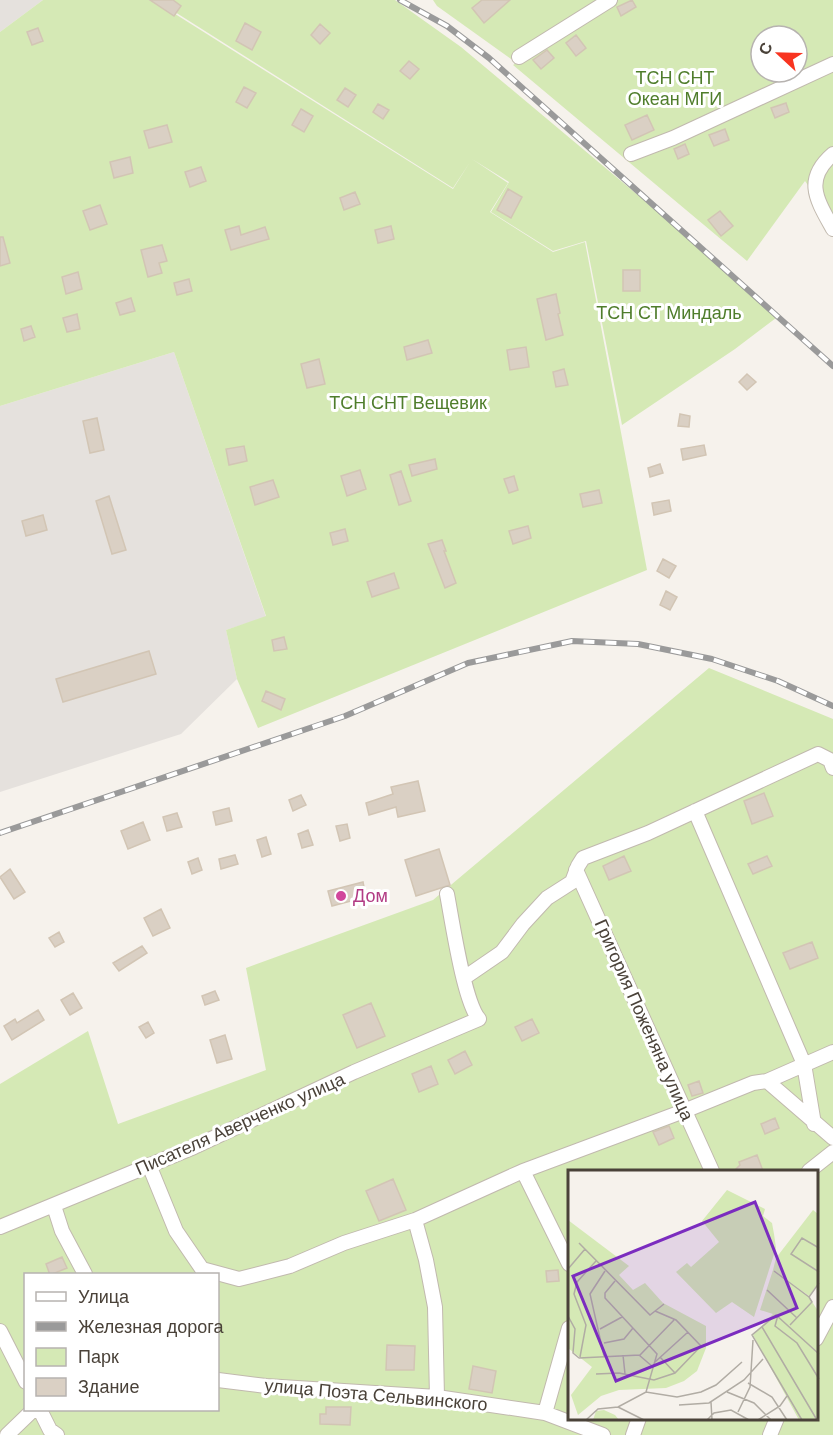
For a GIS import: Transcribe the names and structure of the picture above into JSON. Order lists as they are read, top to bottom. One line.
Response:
{"streets":{"street":["Григория Поженяна улица","Писателя Аверченко улица","улица Поэта Сельвинского"]},"parks":["ТСН СНТ Океан МГИ","ТСН СТ Миндаль","ТСН СНТ Вещевик"],"places":["Дом"],"legend":["Улица","Железная дорога","Парк","Здание"],"north":"left"}
